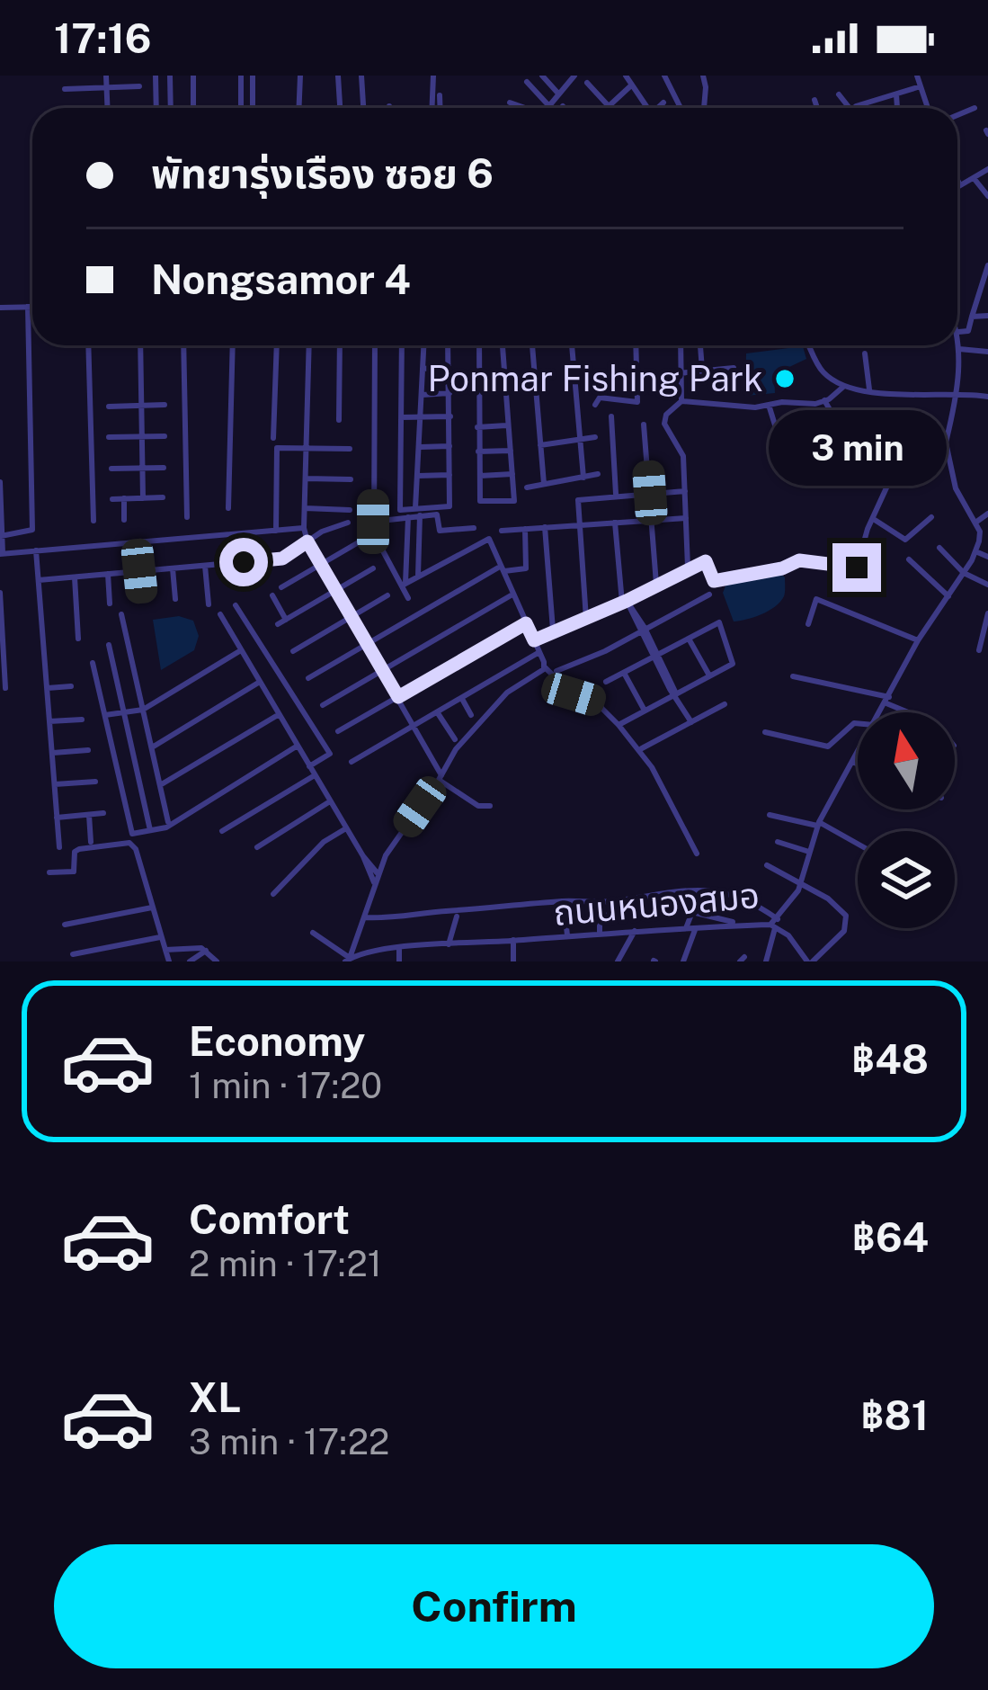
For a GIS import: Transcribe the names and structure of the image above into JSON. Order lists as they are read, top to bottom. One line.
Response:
{"streets":{"street":["ถนนหนองสมอ"]},"places":["Ponmar Fishing Park"],"north":"top","page":{"status":"17:16","banner":["พัทยารุ่งเรือง ซอย 6","Nongsamor 4"],"bubble":"3 min","list":[{"name":"Economy","note":"1 min · 17:20","value":"฿48"},{"name":"Comfort","note":"2 min · 17:21","value":"฿64"},{"name":"XL","note":"3 min · 17:22","value":"฿81"}],"buttons":"Confirm"}}
